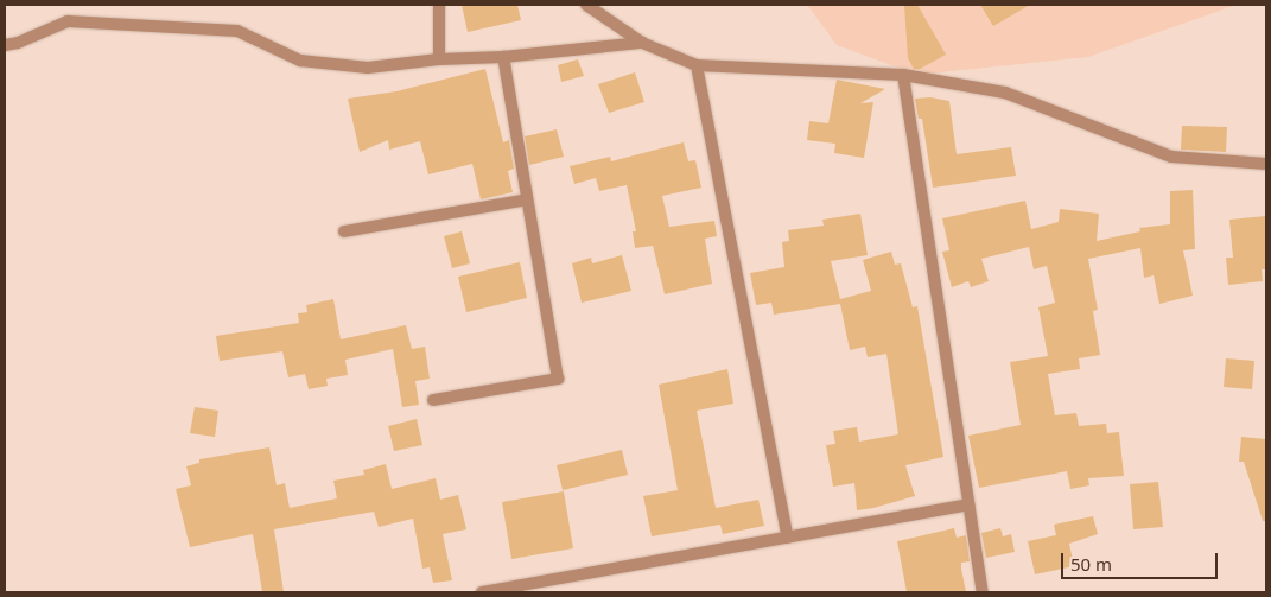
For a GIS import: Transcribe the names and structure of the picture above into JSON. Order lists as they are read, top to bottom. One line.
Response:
{"scale_bar":"50 m"}
